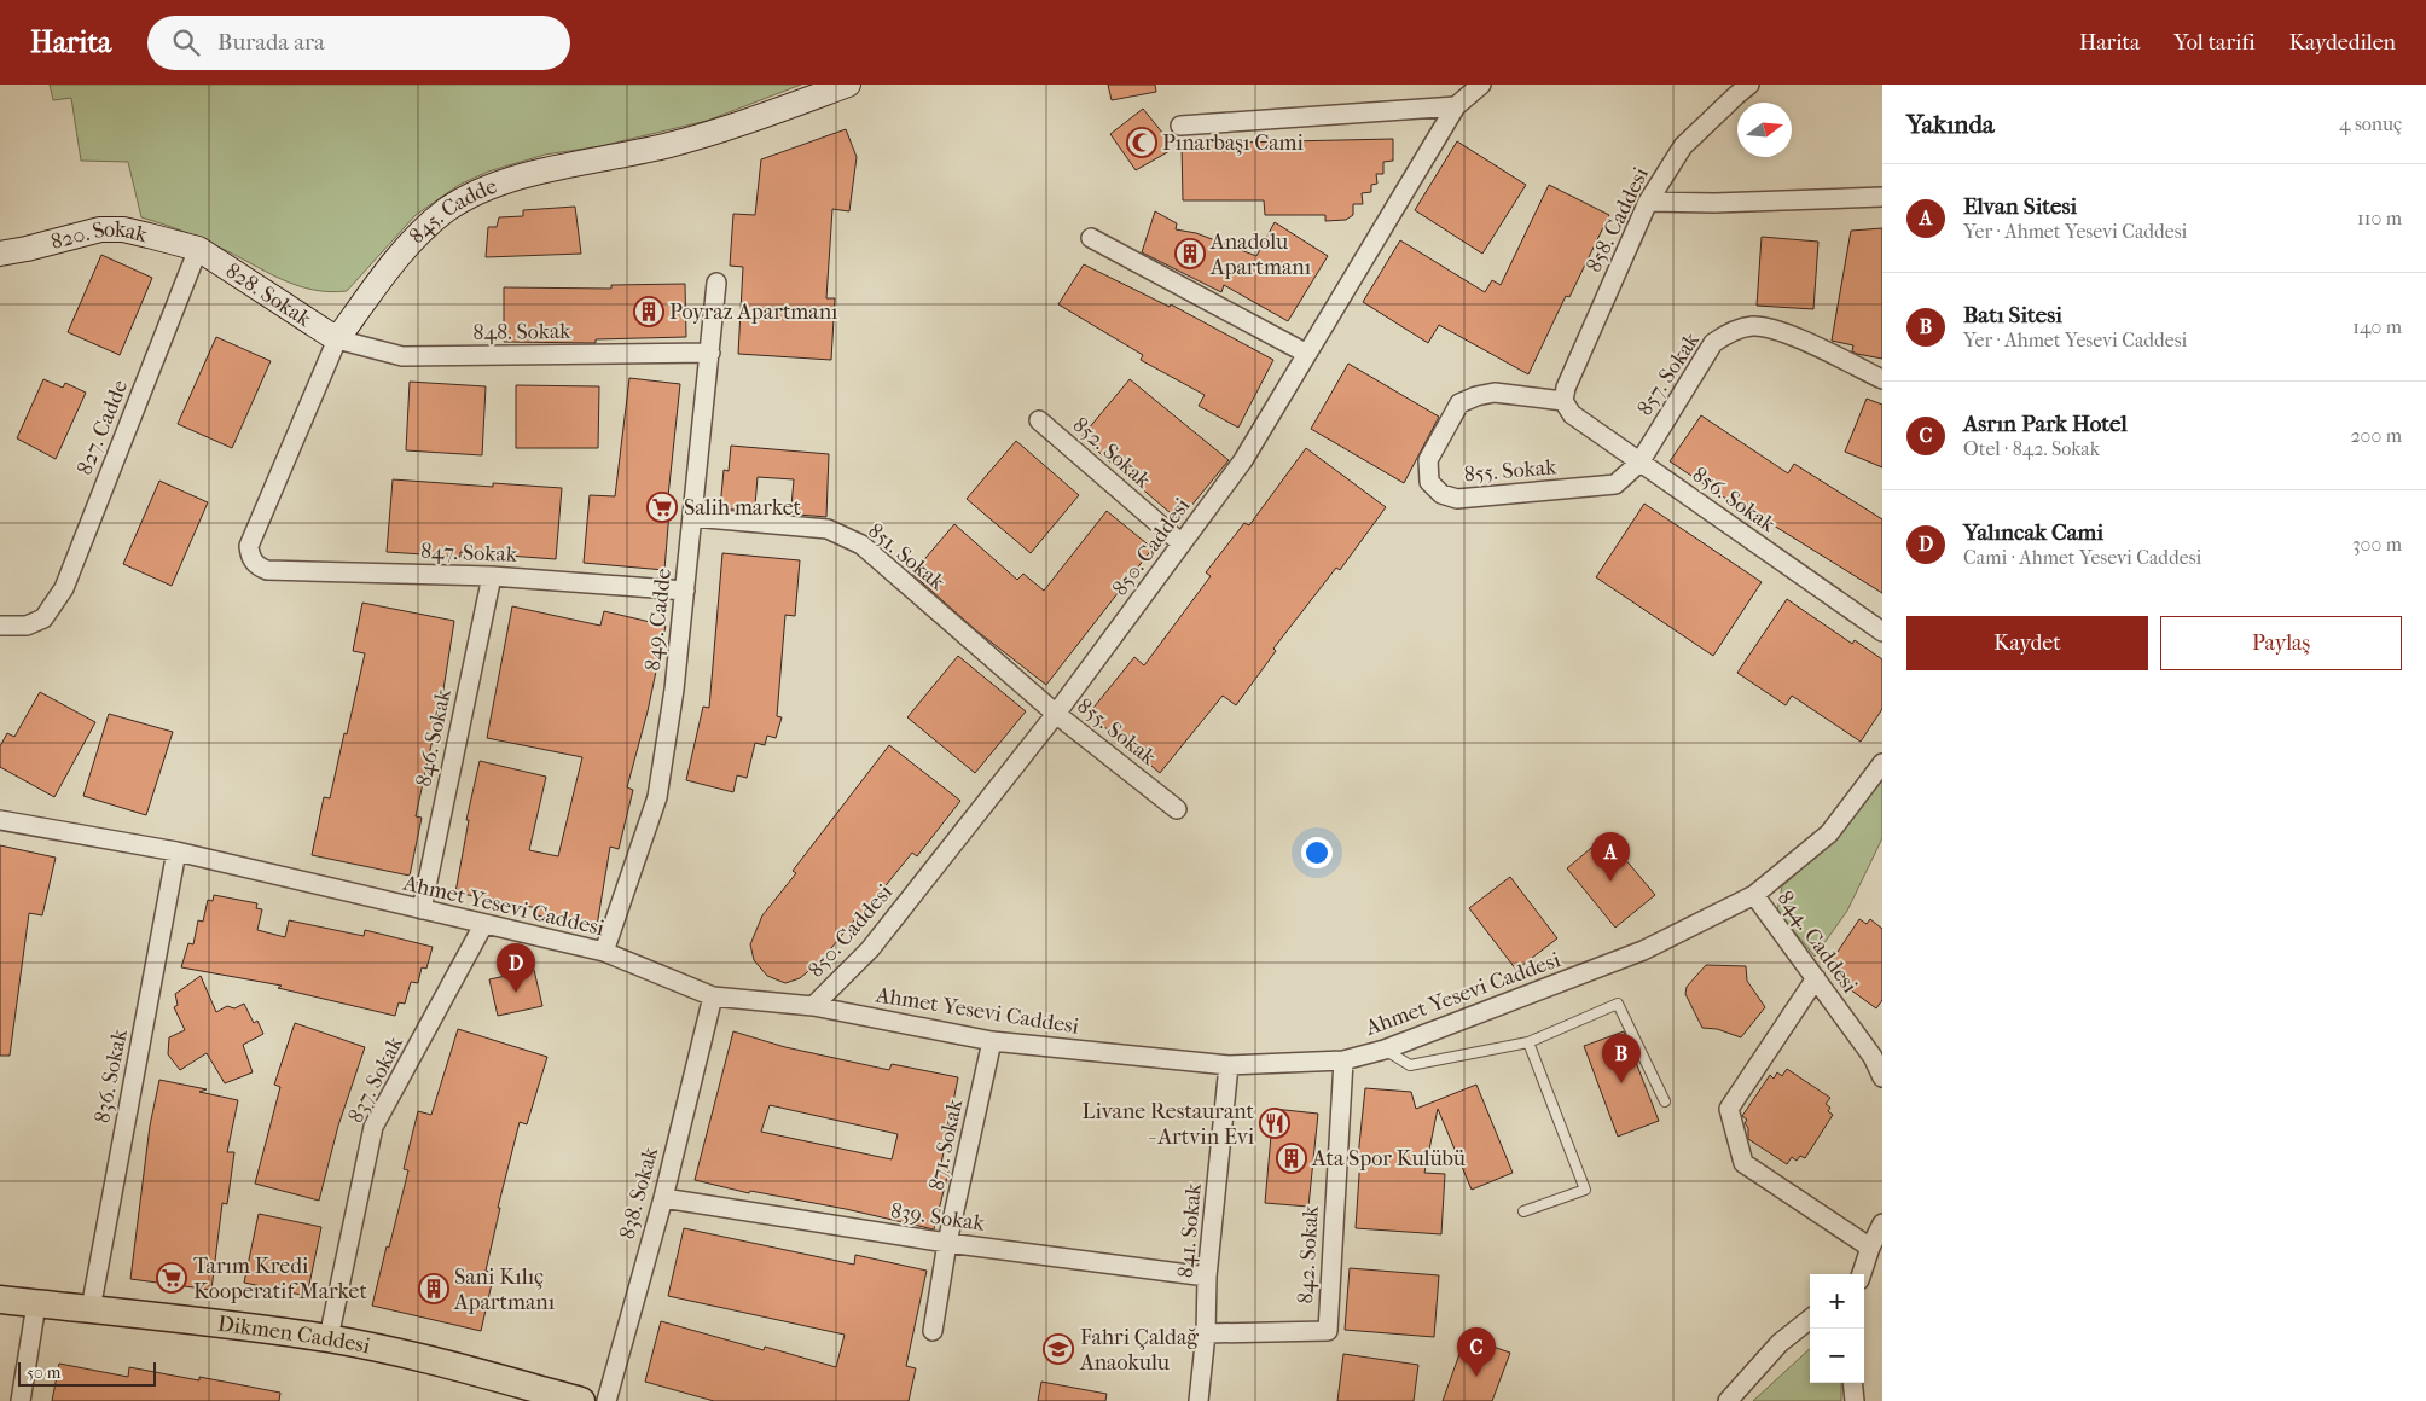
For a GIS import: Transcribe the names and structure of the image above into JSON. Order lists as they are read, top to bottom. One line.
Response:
{"streets":{"main road":["Dikmen Caddesi"],"street":["845. Cadde","858. Caddesi","820. Sokak","828. Sokak","848. Sokak","857. Sokak","827. Cadde","852. Sokak","855. Sokak","856. Sokak","850. Caddesi","847. Sokak","851. Sokak","849. Cadde","846. Sokak","Ahmet Yesevi Caddesi","844. Caddesi","836. Sokak","837. Sokak","871. Sokak","838. Sokak","839. Sokak","841. Sokak","842. Sokak"]},"crossings":[["845. Cadde","828. Sokak"],["845. Cadde","848. Sokak"],["845. Cadde","847. Sokak"],["858. Caddesi","855. Sokak"],["858. Caddesi","856. Sokak"],["820. Sokak","828. Sokak"],["820. Sokak","827. Cadde"],["828. Sokak","848. Sokak"],["828. Sokak","827. Cadde"],["848. Sokak","849. Cadde"],["857. Sokak","855. Sokak"],["857. Sokak","856. Sokak"],["852. Sokak","850. Caddesi"],["855. Sokak","856. Sokak"],["855. Sokak","850. Caddesi"],["855. Sokak","851. Sokak"],["850. Caddesi","851. Sokak"],["850. Caddesi","Ahmet Yesevi Caddesi"],["847. Sokak","849. Cadde"],["847. Sokak","846. Sokak"],["851. Sokak","849. Cadde"],["849. Cadde","Ahmet Yesevi Caddesi"],["846. Sokak","Ahmet Yesevi Caddesi"],["Ahmet Yesevi Caddesi","844. Caddesi"],["Ahmet Yesevi Caddesi","836. Sokak"],["Ahmet Yesevi Caddesi","837. Sokak"],["Ahmet Yesevi Caddesi","871. Sokak"],["Ahmet Yesevi Caddesi","838. Sokak"],["Ahmet Yesevi Caddesi","841. Sokak"],["Ahmet Yesevi Caddesi","842. Sokak"],["836. Sokak","Dikmen Caddesi"],["837. Sokak","Dikmen Caddesi"],["871. Sokak","839. Sokak"],["838. Sokak","839. Sokak"],["839. Sokak","841. Sokak"],["841. Sokak","842. Sokak"]],"places":{"mosque":["Pınarbaşı Cami"],"building":["Anadolu Apartmanı","Poyraz Apartmanı","Ata Spor Kulübü","Sani Kılıç Apartmanı"],"supermarket":["Salih market","Tarım Kredi Kooperatif Market"],"restaurant":["Livane Restaurant - Artvin Evi"],"school or university":["Fahri Çaldağ Anaokulu"]},"scale_bar":"50 m","north":"right","page":{"header":"Harita","search":"Burada ara","nav":["Harita","Yol tarifi","Kaydedilen"],"heading":["Yakında","4 sonuç"],"list":[{"mark":"A","name":"Elvan Sitesi","note":"Yer · Ahmet Yesevi Caddesi","value":"110 m"},{"mark":"B","name":"Batı Sitesi","note":"Yer · Ahmet Yesevi Caddesi","value":"140 m"},{"mark":"C","name":"Asrın Park Hotel","note":"Otel · 842. Sokak","value":"200 m"},{"mark":"D","name":"Yalıncak Cami","note":"Cami · Ahmet Yesevi Caddesi","value":"300 m"}],"buttons":["Kaydet","Paylaş"],"pins":["A","D","B","C"],"map_buttons":["+","−"],"scale":"50 m"}}
